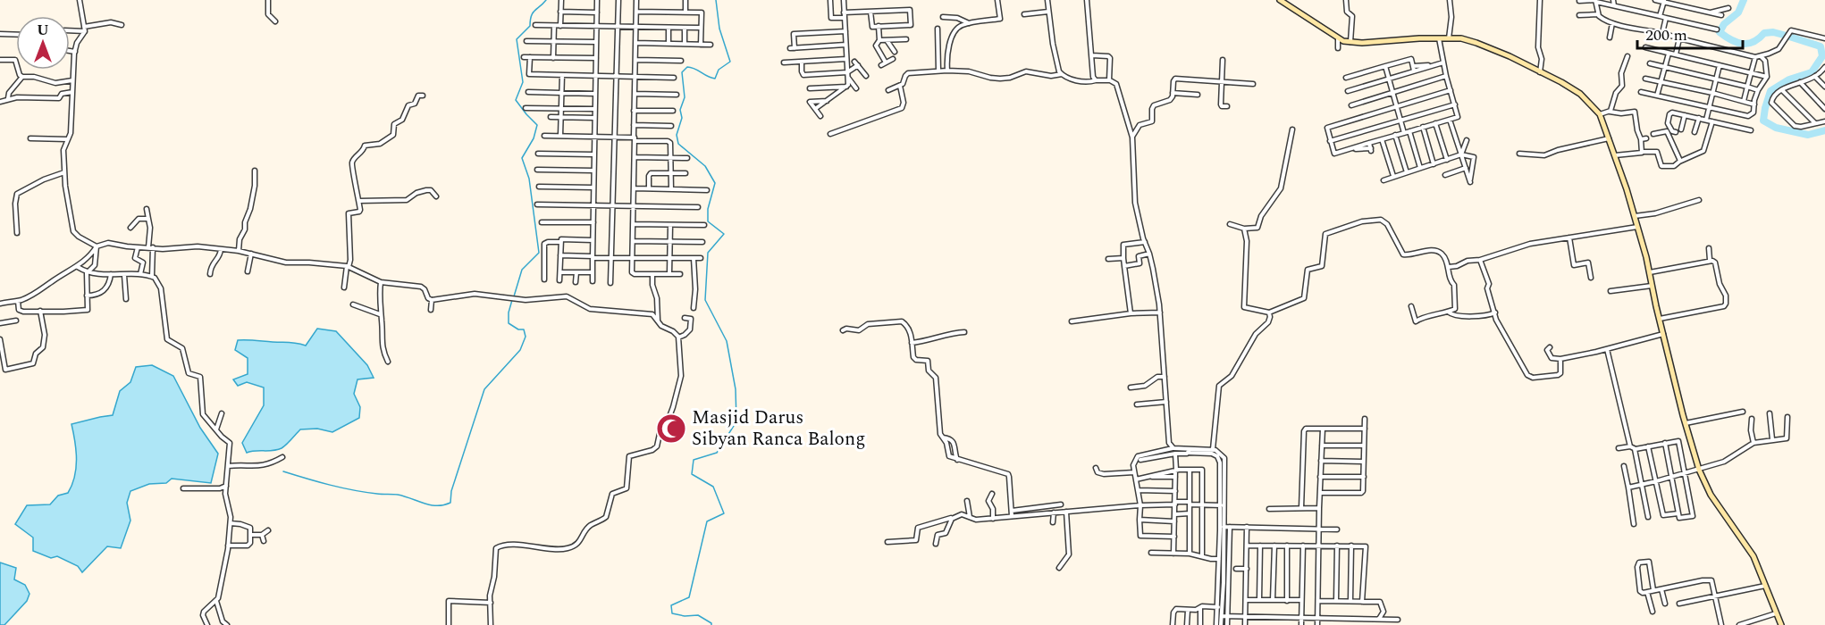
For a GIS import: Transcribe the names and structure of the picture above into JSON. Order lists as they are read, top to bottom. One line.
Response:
{"places":{"mosque":["Masjid Darus Sibyan Ranca Balong"]},"scale_bar":"200 m","north":"top"}
